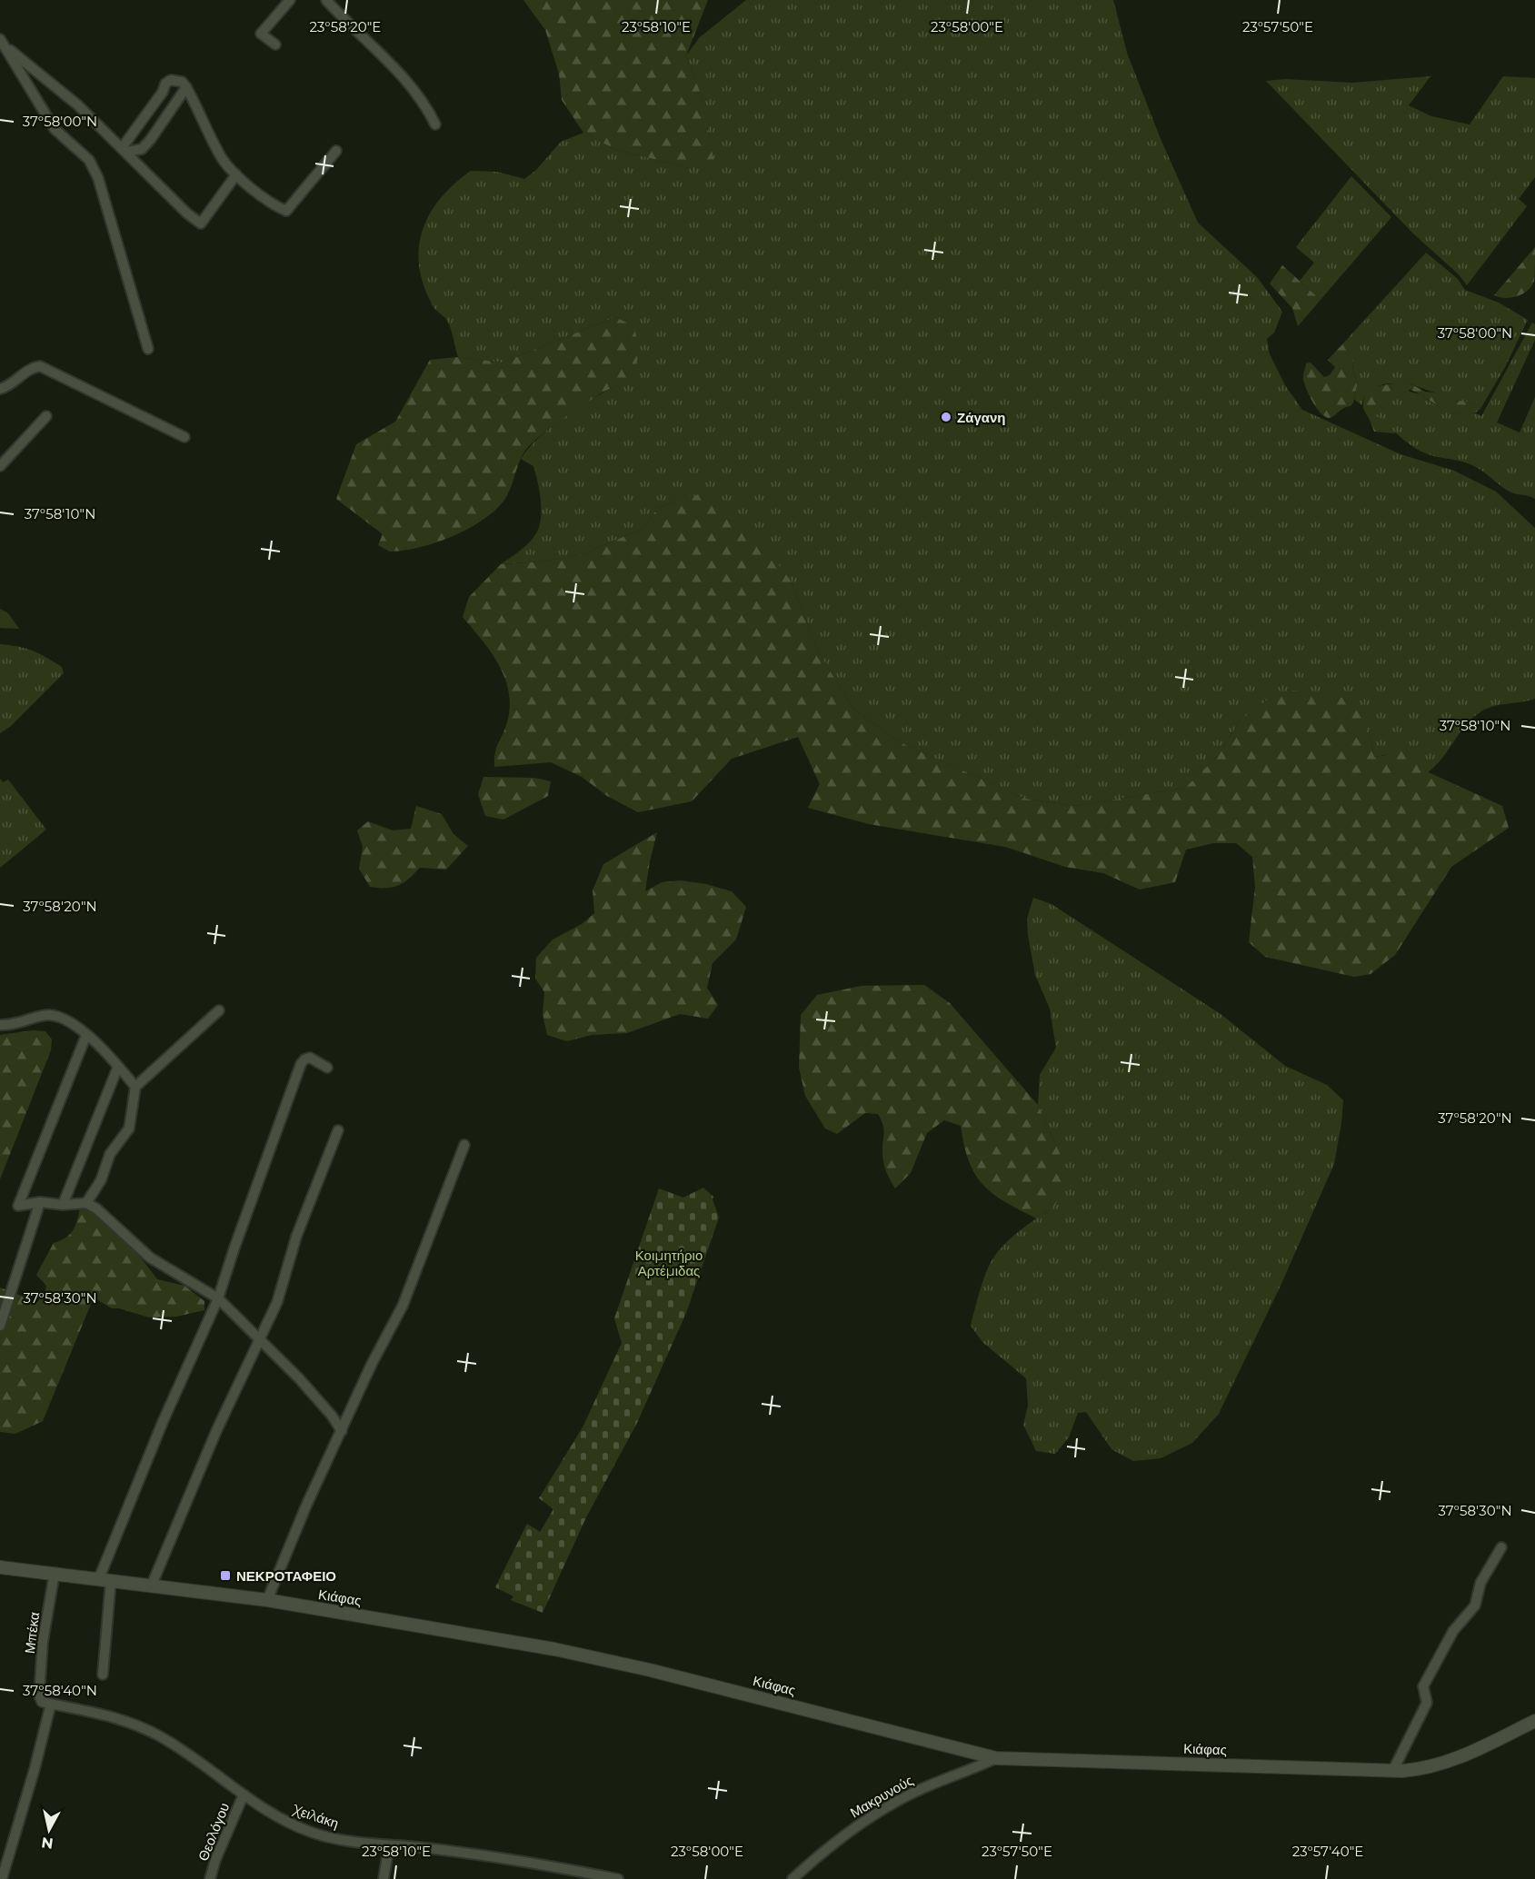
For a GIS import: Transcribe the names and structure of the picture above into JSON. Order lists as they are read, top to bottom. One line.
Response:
{"streets":{"street":["Κιάφας","Μπέκα","Μακρυνούς","Χειλάκη","Θεολόγου"]},"crossings":[["Κιάφας","Μπέκα"],["Κιάφας","Μακρυνούς"],["Μπέκα","Χειλάκη"],["Χειλάκη","Θεολόγου"]],"parks":["Κοιμητήριο Αρτέμιδας"],"places":{"other":["Ζάγανη"],"transit":["ΝΕΚΡΟΤΑΦΕΙΟ"]},"north":"bottom","coordinates":["23°58'20\"E","23°58'10\"E","23°58'00\"E","23°57'50\"E","37°58'00\"N","37°58'10\"N","37°58'20\"N","37°58'30\"N","37°58'40\"N","23°57'40\"E"]}
